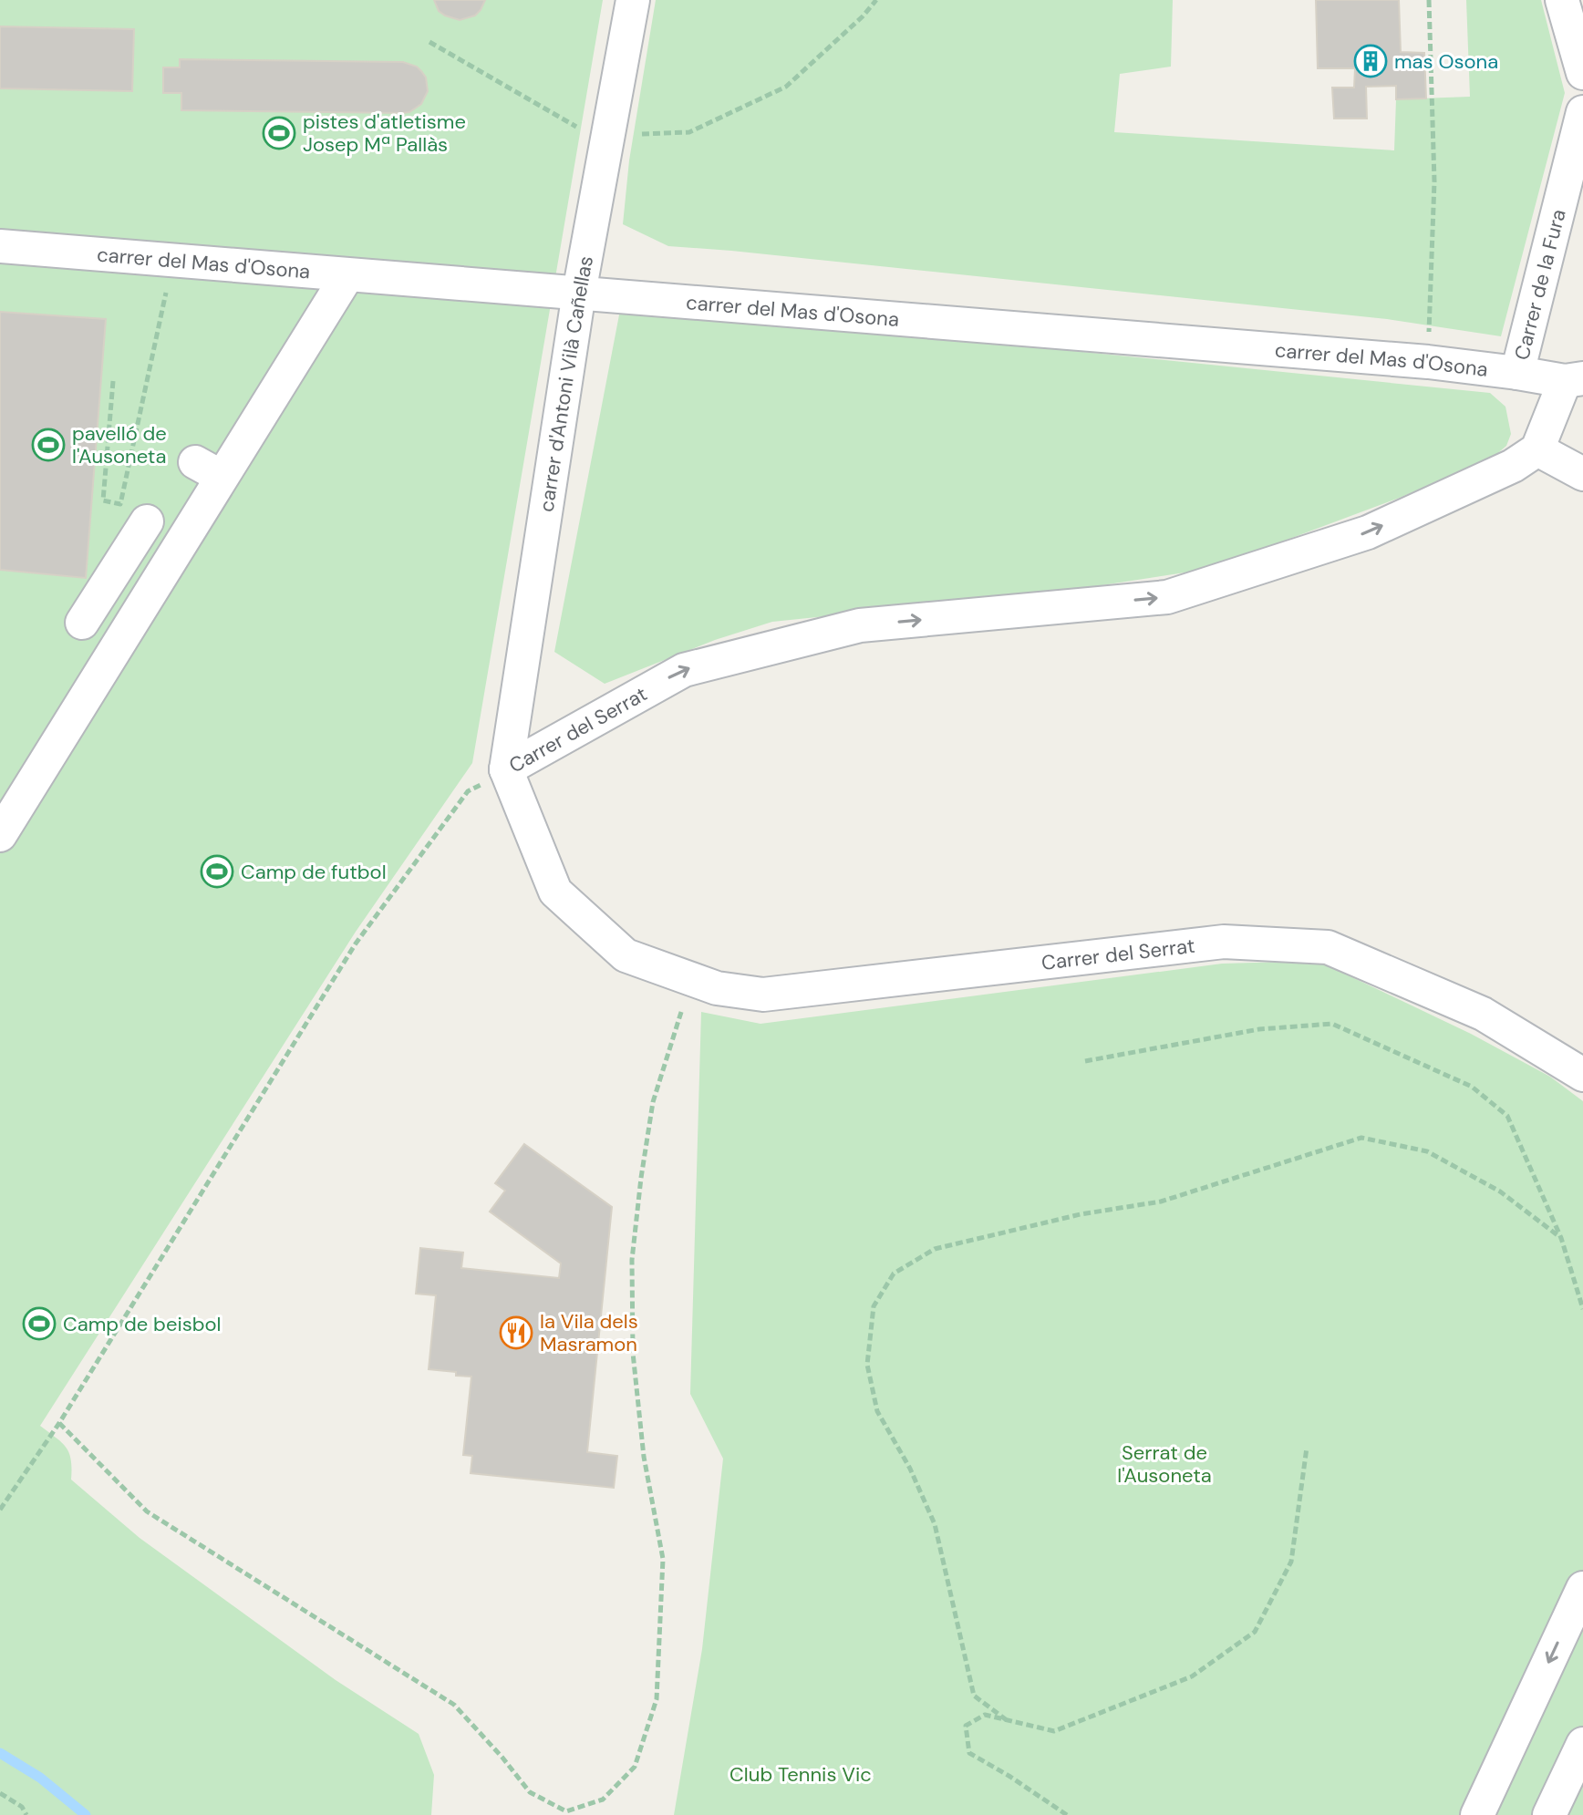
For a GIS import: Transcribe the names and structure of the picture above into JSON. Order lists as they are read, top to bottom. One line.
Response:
{"streets":{"street":["carrer del Mas d'Osona","Carrer de la Fura","carrer d'Antoni Vilà Cañellas","Carrer del Serrat"]},"crossings":[["carrer del Mas d'Osona","Carrer de la Fura"],["carrer del Mas d'Osona","carrer d'Antoni Vilà Cañellas"],["carrer d'Antoni Vilà Cañellas","Carrer del Serrat"]],"one_way":["Carrer del Serrat"],"parks":["Serrat de l'Ausoneta","Club Tennis Vic"],"places":{"building":["mas Osona"],"sports":["pistes d'atletisme Josep Mª Pallàs","pavelló de l'Ausoneta","Camp de futbol","Camp de beisbol"],"restaurant":["la Vila dels Masramon"]}}
